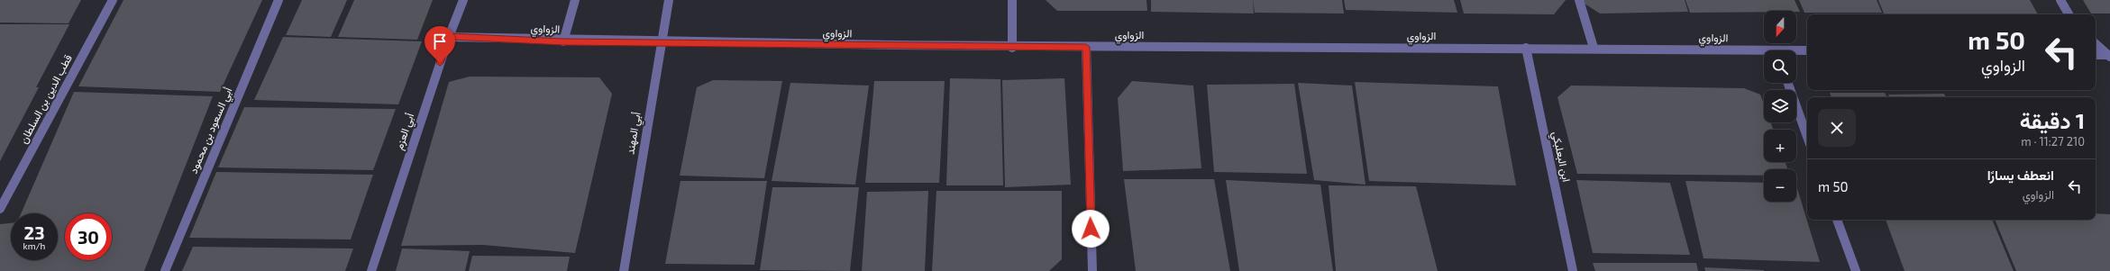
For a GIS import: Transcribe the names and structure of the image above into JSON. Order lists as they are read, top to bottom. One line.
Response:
{"streets":{"street":["الزواوي","قطب الدين بن السلطان","أبي السعود بن محمود","أبي العزم","أبي المهند","ابن البعلبكي"]},"crossings":[["الزواوي","أبي العزم"],["الزواوي","أبي المهند"],["الزواوي","ابن البعلبكي"]],"north":"bottom","page":{"map_buttons":["+","−"],"turn":["50 m","الزواوي"],"heading":["1 دقيقة","210 m · 11:27"],"list":[{"name":"انعطف يسارًا","note":"الزواوي","value":"50 m"}],"speed":"23 km/h","limit":"30"}}
